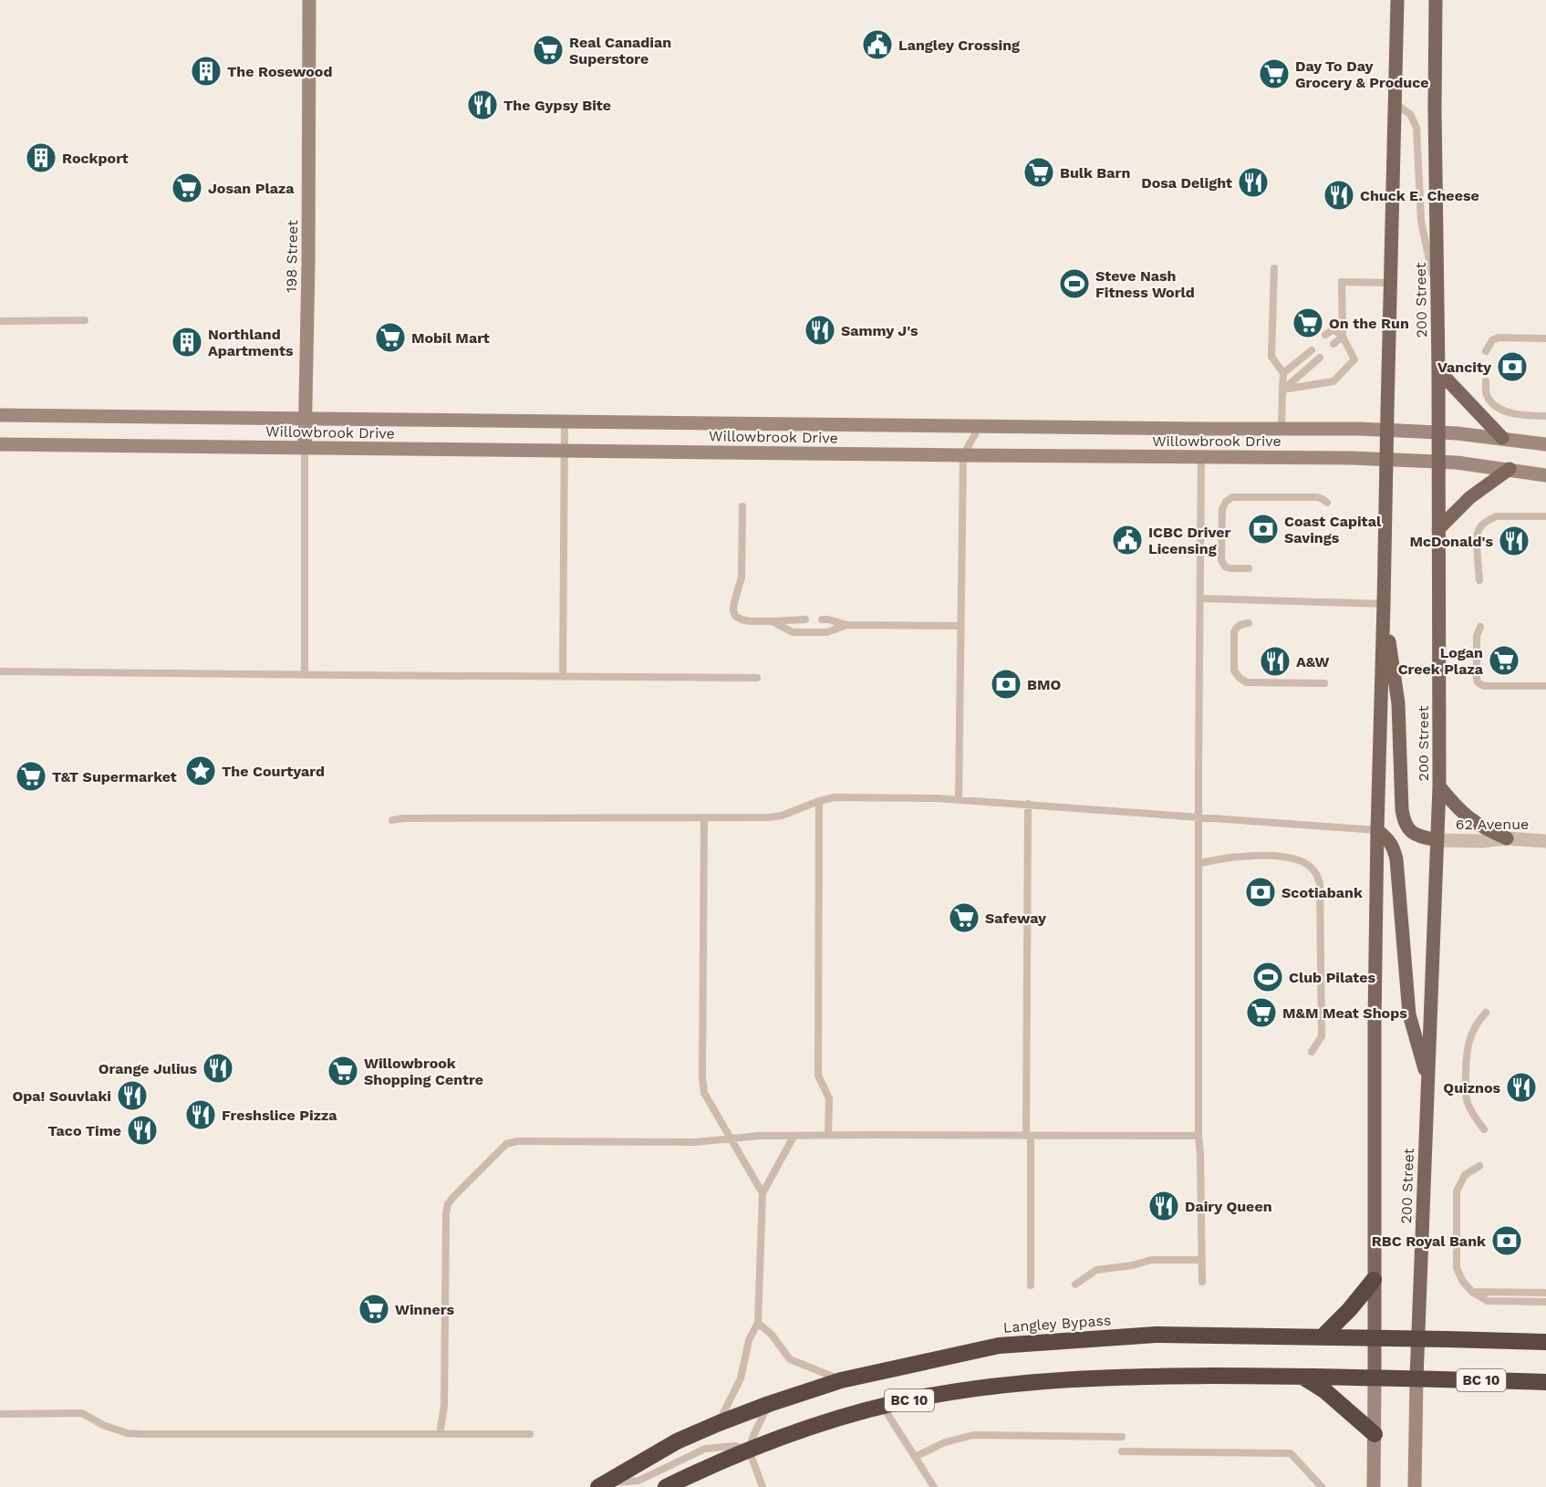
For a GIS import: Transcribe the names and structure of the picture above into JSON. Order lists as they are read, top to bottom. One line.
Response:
{"streets":{"highway":["Langley Bypass","BC 10"],"main road":["198 Street","200 Street","Willowbrook Drive"],"street":["62 Avenue"]},"crossings":[["198 Street","Willowbrook Drive"],["200 Street","Willowbrook Drive"],["200 Street","62 Avenue"],["200 Street","Langley Bypass"],["200 Street","BC 10"]],"places":{"public building":["Langley Crossing","ICBC Driver Licensing"],"supermarket":["Real Canadian Superstore","Day To Day Grocery & Produce","Bulk Barn","Josan Plaza","On the Run","Mobil Mart","Logan Creek Plaza","T&T Supermarket","Safeway","M&M Meat Shops","Willowbrook Shopping Centre","Winners"],"building":["The Rosewood","Rockport","Northland Apartments"],"restaurant":["The Gypsy Bite","Dosa Delight","Chuck E. Cheese","Sammy J's","McDonald's","A&W","Orange Julius","Quiznos","Opa! Souvlaki","Freshslice Pizza","Taco Time","Dairy Queen"],"sports":["Steve Nash Fitness World","Club Pilates"],"bank":["Vancity","Coast Capital Savings","BMO","Scotiabank","RBC Royal Bank"],"place":["The Courtyard"]}}
